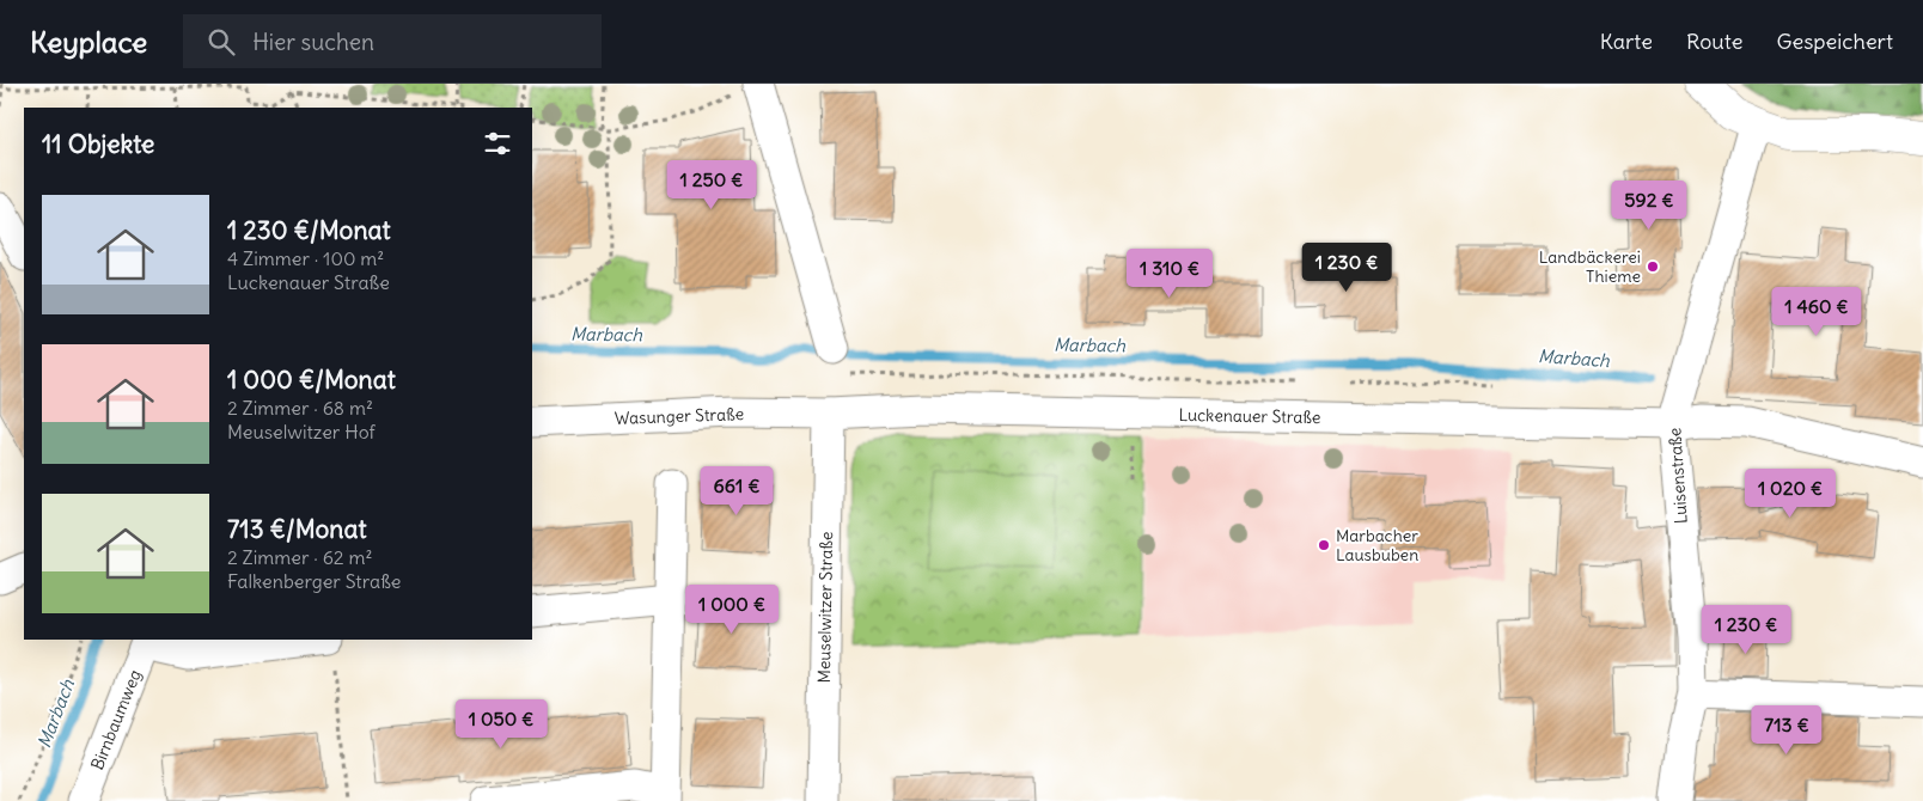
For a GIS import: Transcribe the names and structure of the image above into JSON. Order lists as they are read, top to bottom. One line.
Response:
{"streets":{"street":["Wasunger Straße","Luckenauer Straße","Luisenstraße","Meuselwitzer Straße","Birnbaumweg"]},"crossings":[["Wasunger Straße","Luckenauer Straße"],["Wasunger Straße","Meuselwitzer Straße"],["Luckenauer Straße","Luisenstraße"],["Luckenauer Straße","Meuselwitzer Straße"]],"water":["Marbach"],"places":["Landbäckerei Thieme","Marbacher Lausbuben"],"page":{"header":"Keyplace","search":"Hier suchen","nav":["Karte","Route","Gespeichert"],"heading":"11 Objekte","price":["1 250 €","592 €","1 230 €","1 310 €","1 460 €","661 €","1 020 €","1 000 €","1 230 €","1 050 €","713 €"],"list":[{"name":"1 230 €/Monat","note":"4 Zimmer · 100 m² · Luckenauer Straße"},{"name":"1 000 €/Monat","note":"2 Zimmer · 68 m² · Meuselwitzer Hof"},{"name":"713 €/Monat","note":"2 Zimmer · 62 m² · Falkenberger Straße"}]}}
